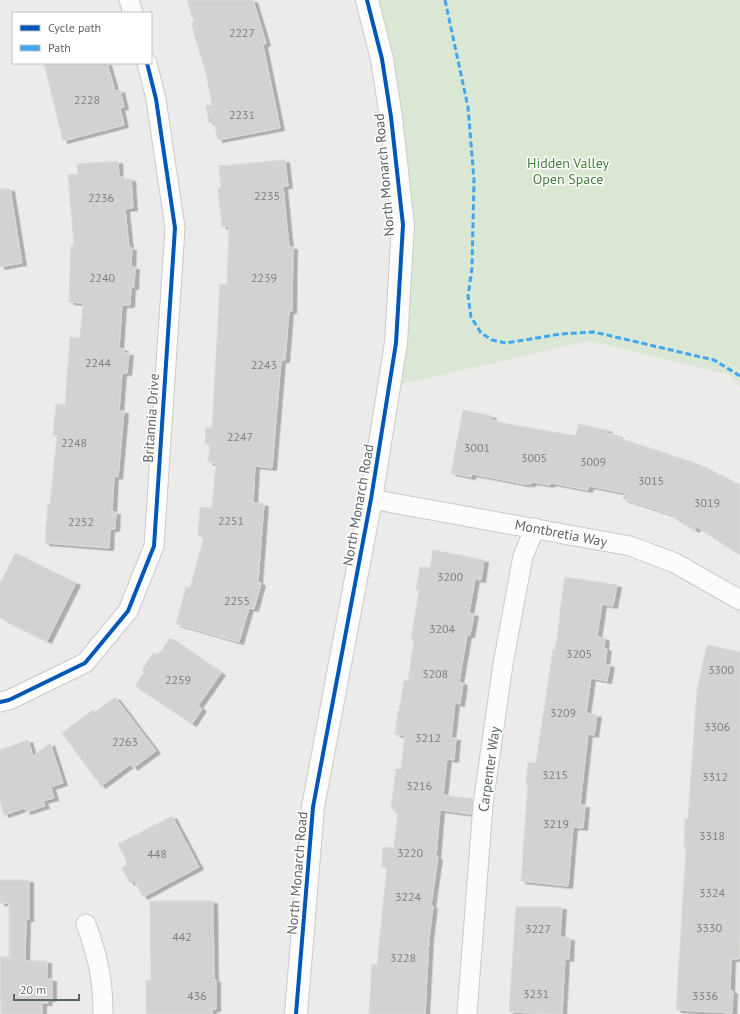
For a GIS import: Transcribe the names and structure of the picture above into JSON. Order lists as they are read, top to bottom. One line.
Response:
{"streets":{"street":["North Monarch Road","Britannia Drive","Montbretia Way","Carpenter Way"]},"crossings":[["North Monarch Road","Montbretia Way"],["Montbretia Way","Carpenter Way"]],"parks":["Hidden Valley Open Space"],"house_numbers":["2227","2228","2231","2235","2236","2240","2239","2244","2243","2247","2248","3001","3005","3009","3015","3019","2251","2252","3200","2255","3204","3205","3300","3208","2259","3209","3306","3212","2263","3215","3312","3216","3219","3318","3220","448","3324","3224","3330","3227","442","3228","3231","436","3336"],"legend":["Cycle path","Path"],"scale_bar":"20 m"}
